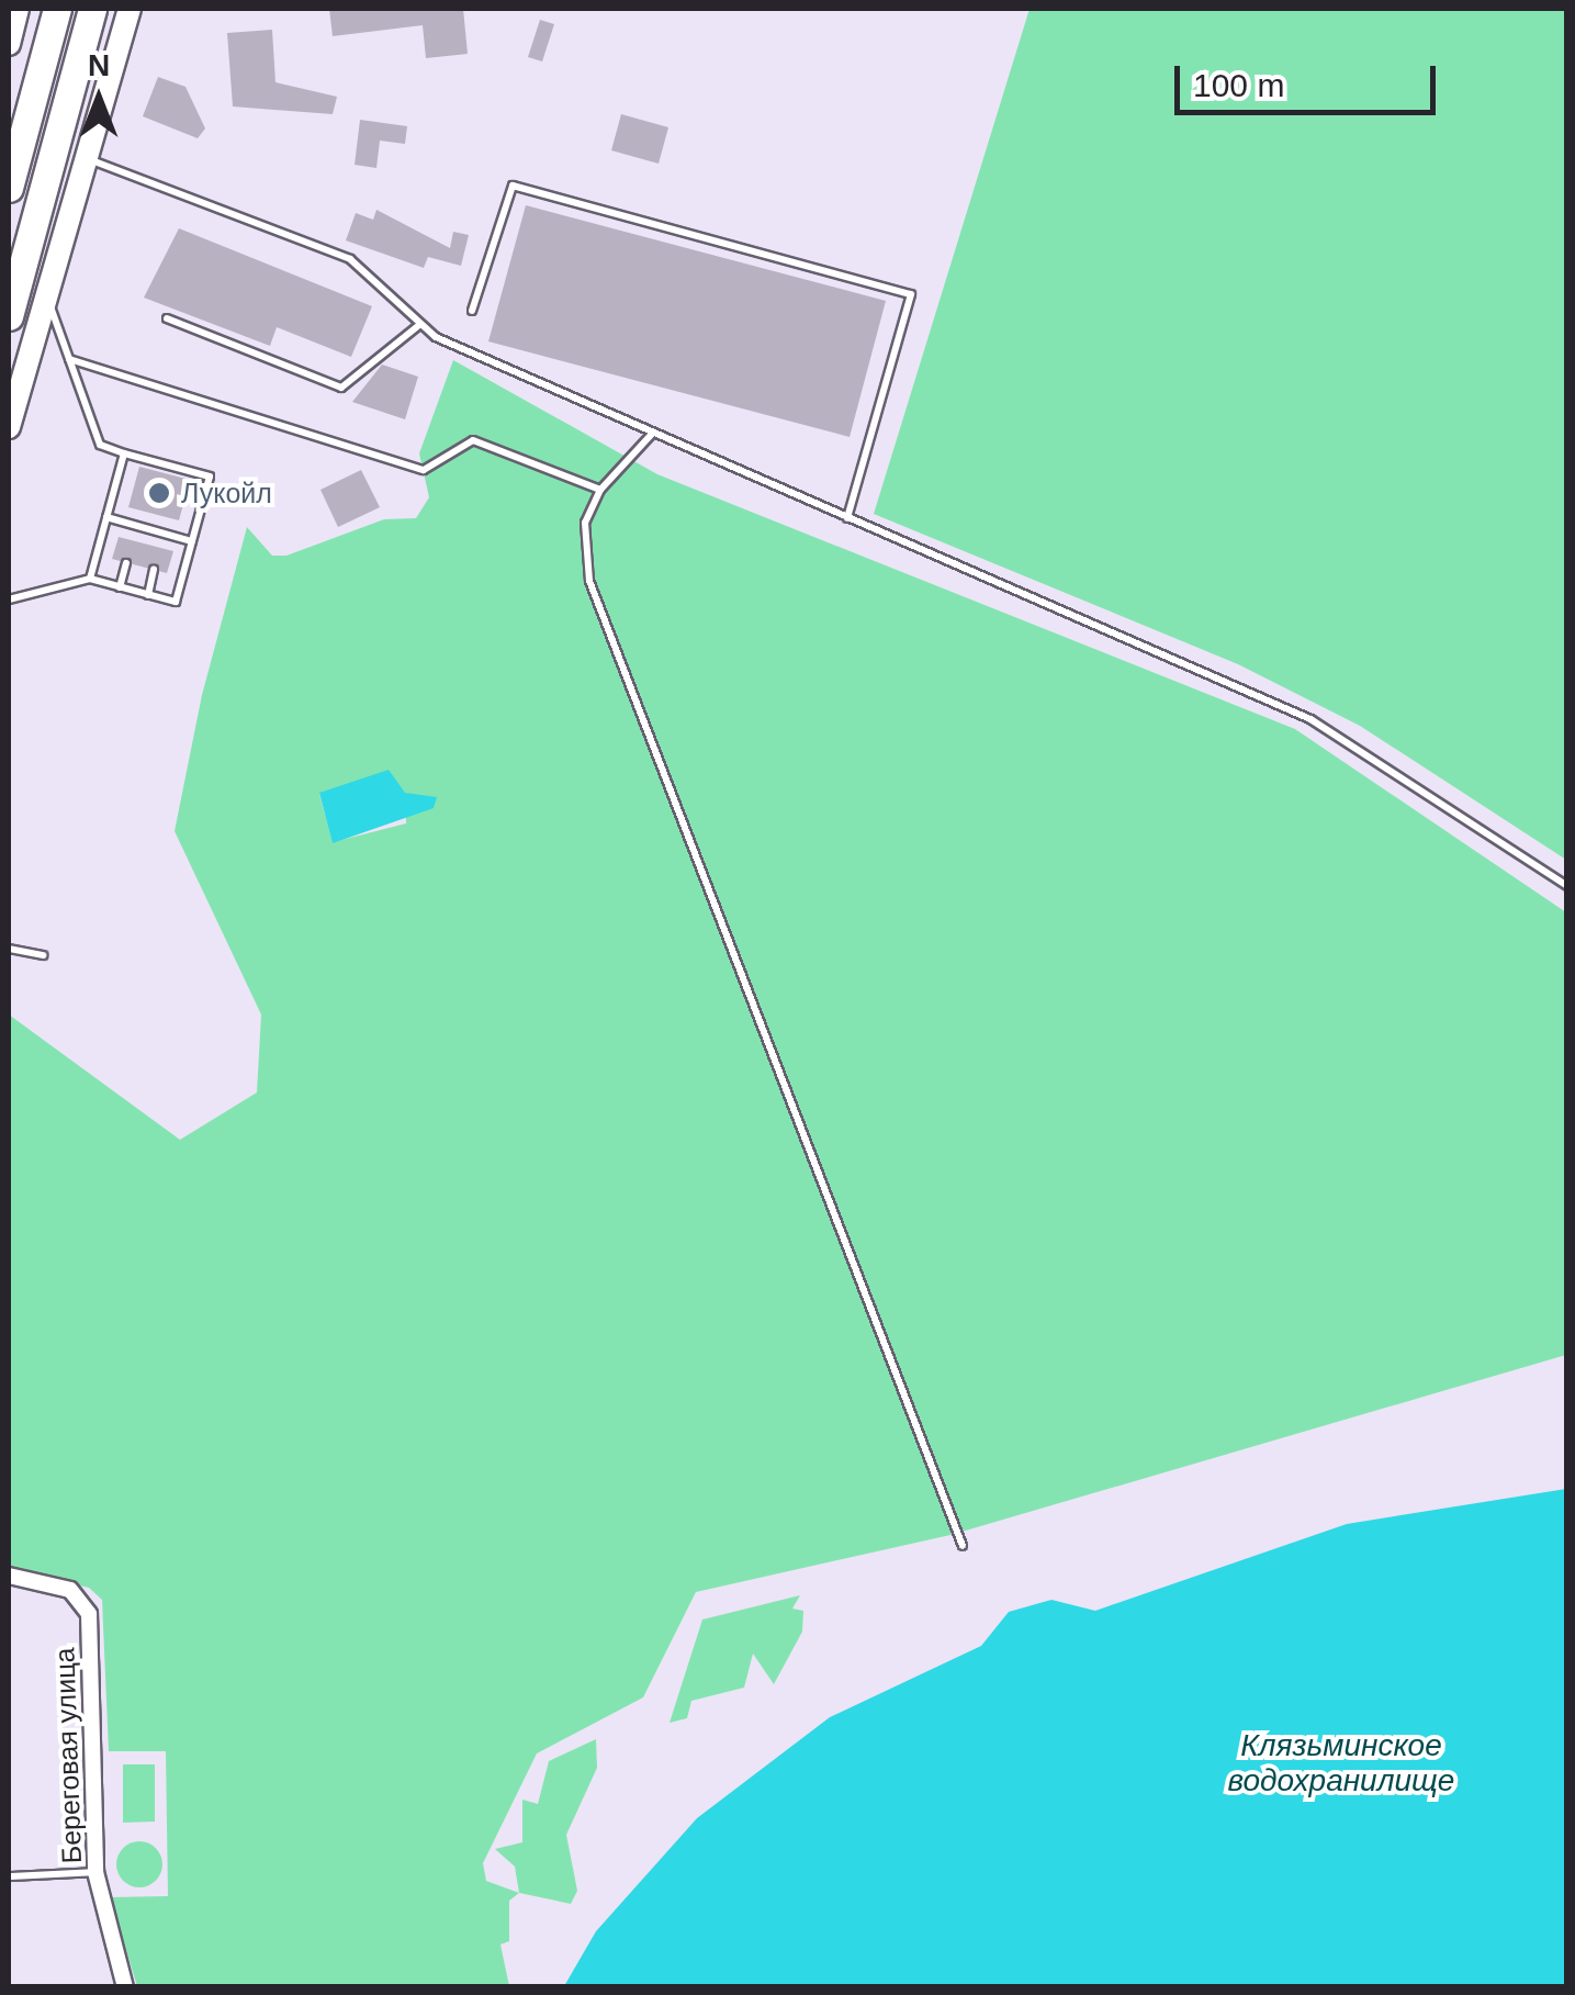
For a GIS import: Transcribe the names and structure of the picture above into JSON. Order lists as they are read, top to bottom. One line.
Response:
{"streets":{"street":["Береговая улица"]},"water":["Клязьминское водохранилище"],"places":["Лукойл"],"scale_bar":"100 m","north":"top"}
